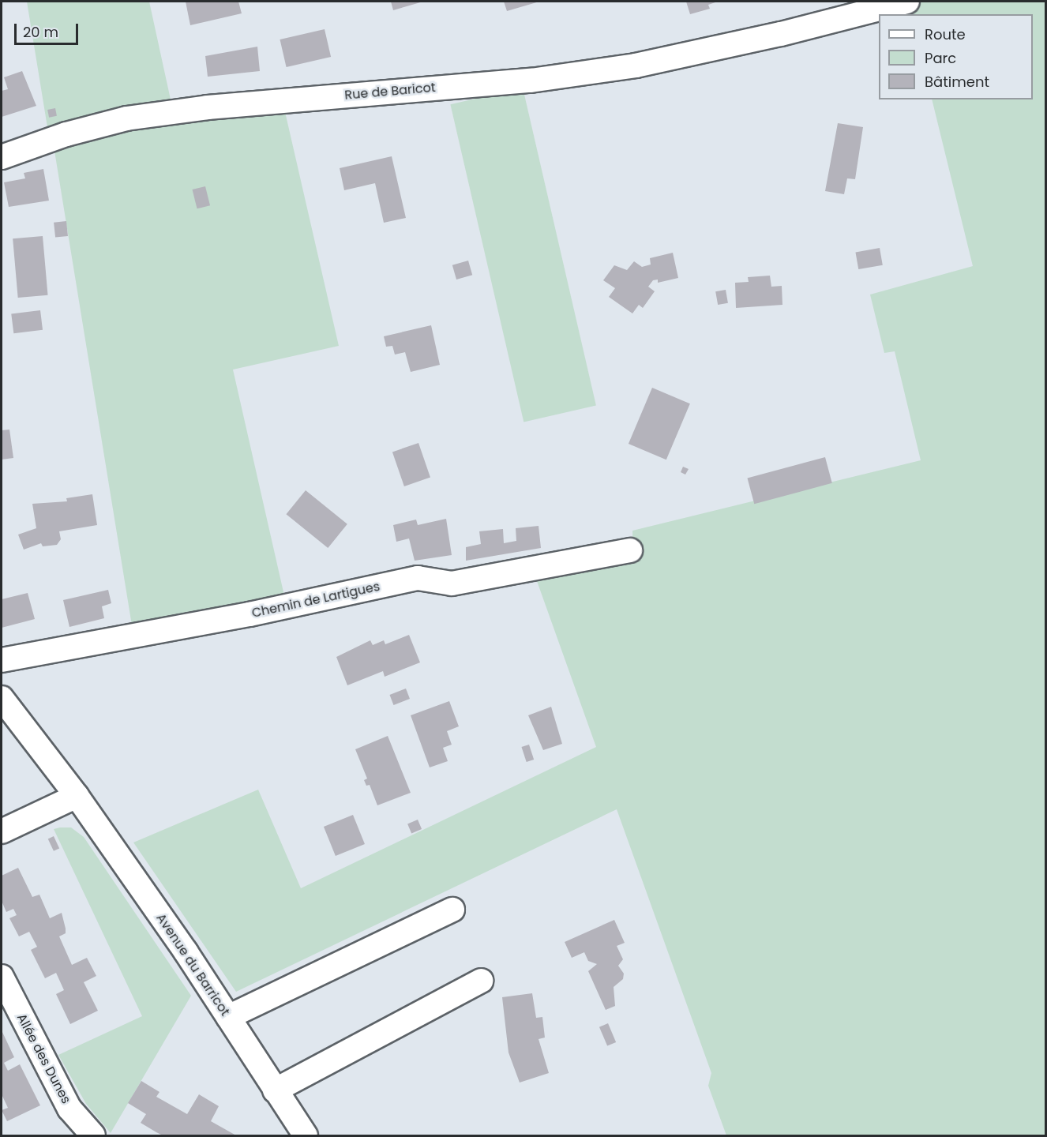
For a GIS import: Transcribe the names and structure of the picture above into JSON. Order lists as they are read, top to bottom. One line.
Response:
{"streets":{"street":["Rue de Baricot","Chemin de Lartigues","Avenue du Barricot","Allée des Dunes"]},"legend":["Route","Parc","Bâtiment"],"scale_bar":"20 m"}
